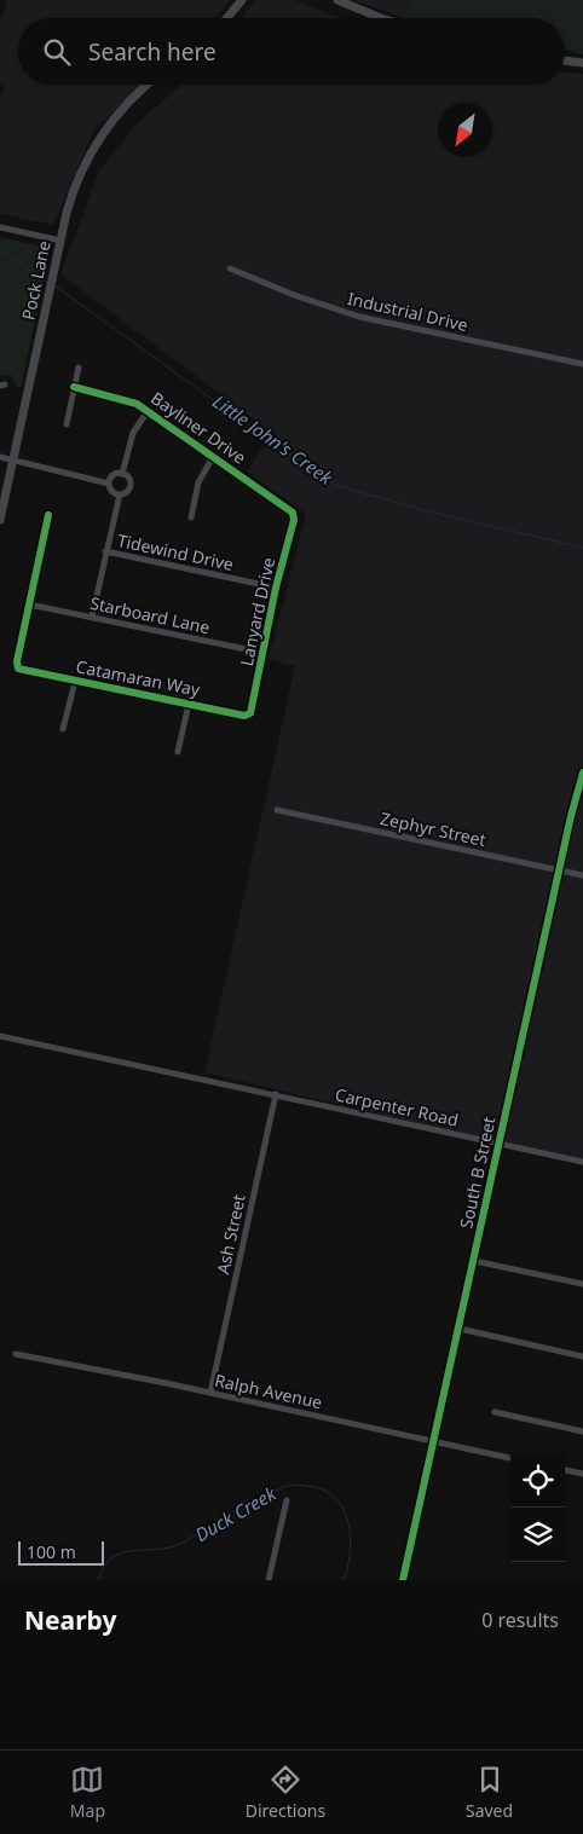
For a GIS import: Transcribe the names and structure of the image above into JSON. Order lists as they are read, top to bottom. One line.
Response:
{"streets":{"street":["Pock Lane","Industrial Drive","Bayliner Drive","Tidewind Drive","Lanyard Drive","Starboard Lane","Catamaran Way","Zephyr Street","Carpenter Road","South B Street","Ash Street","Ralph Avenue"]},"crossings":[["Bayliner Drive","Lanyard Drive"],["Tidewind Drive","Lanyard Drive"],["Lanyard Drive","Starboard Lane"],["Lanyard Drive","Catamaran Way"],["Starboard Lane","Catamaran Way"],["Zephyr Street","South B Street"],["Carpenter Road","South B Street"],["Carpenter Road","Ash Street"],["South B Street","Ralph Avenue"],["Ash Street","Ralph Avenue"]],"water":["Little John's Creek","Duck Creek"],"scale_bar":"100 m","north":"bottom left","page":{"search":"Search here","scale":"100 m","heading":["Nearby","0 results"],"nav":["Map","Directions","Saved"]}}
